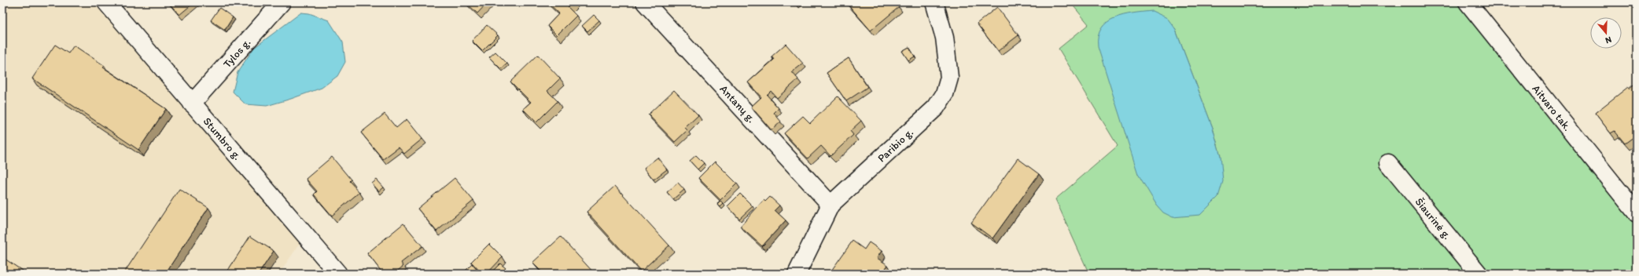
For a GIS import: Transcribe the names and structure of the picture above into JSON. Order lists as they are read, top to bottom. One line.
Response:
{"streets":{"street":["Tylos g.","Antanų g.","Aitvaro tak.","Stumbro g.","Paribio g.","Šiaurinė g."]},"crossings":[["Tylos g.","Stumbro g."],["Antanų g.","Paribio g."]],"north":"bottom"}
